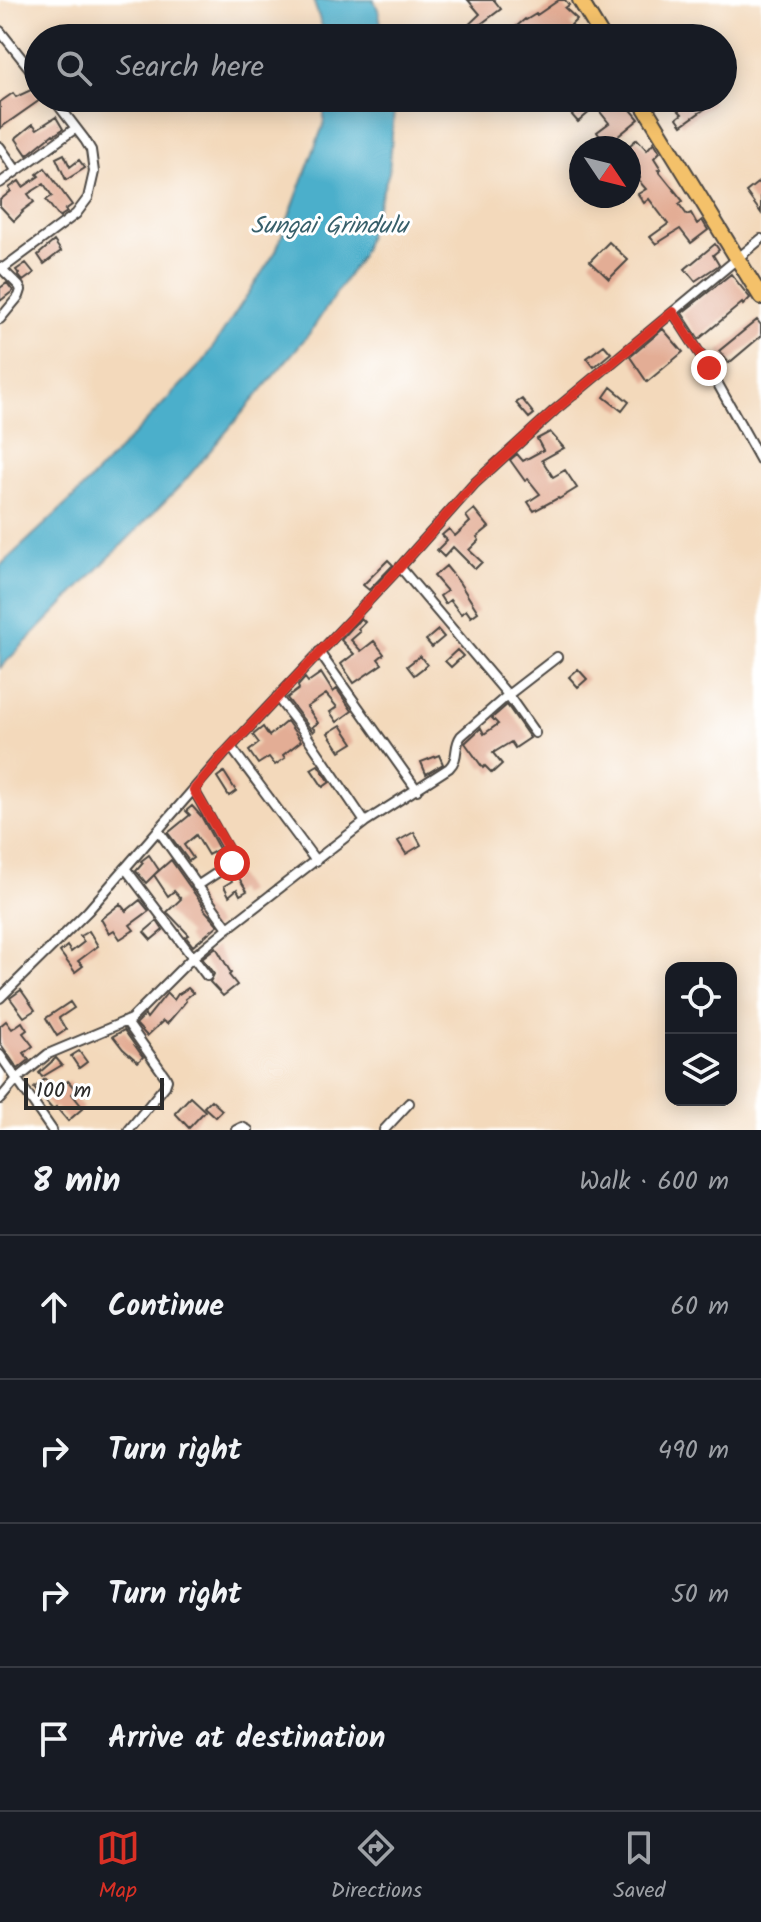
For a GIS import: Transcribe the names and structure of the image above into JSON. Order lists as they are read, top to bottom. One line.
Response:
{"water":["Sungai Grindulu"],"scale_bar":"100 m","north":"bottom right","page":{"search":"Search here","scale":"100 m","heading":["8 min","Walk · 600 m"],"list":[["Continue","60 m"],["Turn right","490 m"],["Turn right","50 m"],"Arrive at destination"],"nav":["Map","Directions","Saved"]}}
